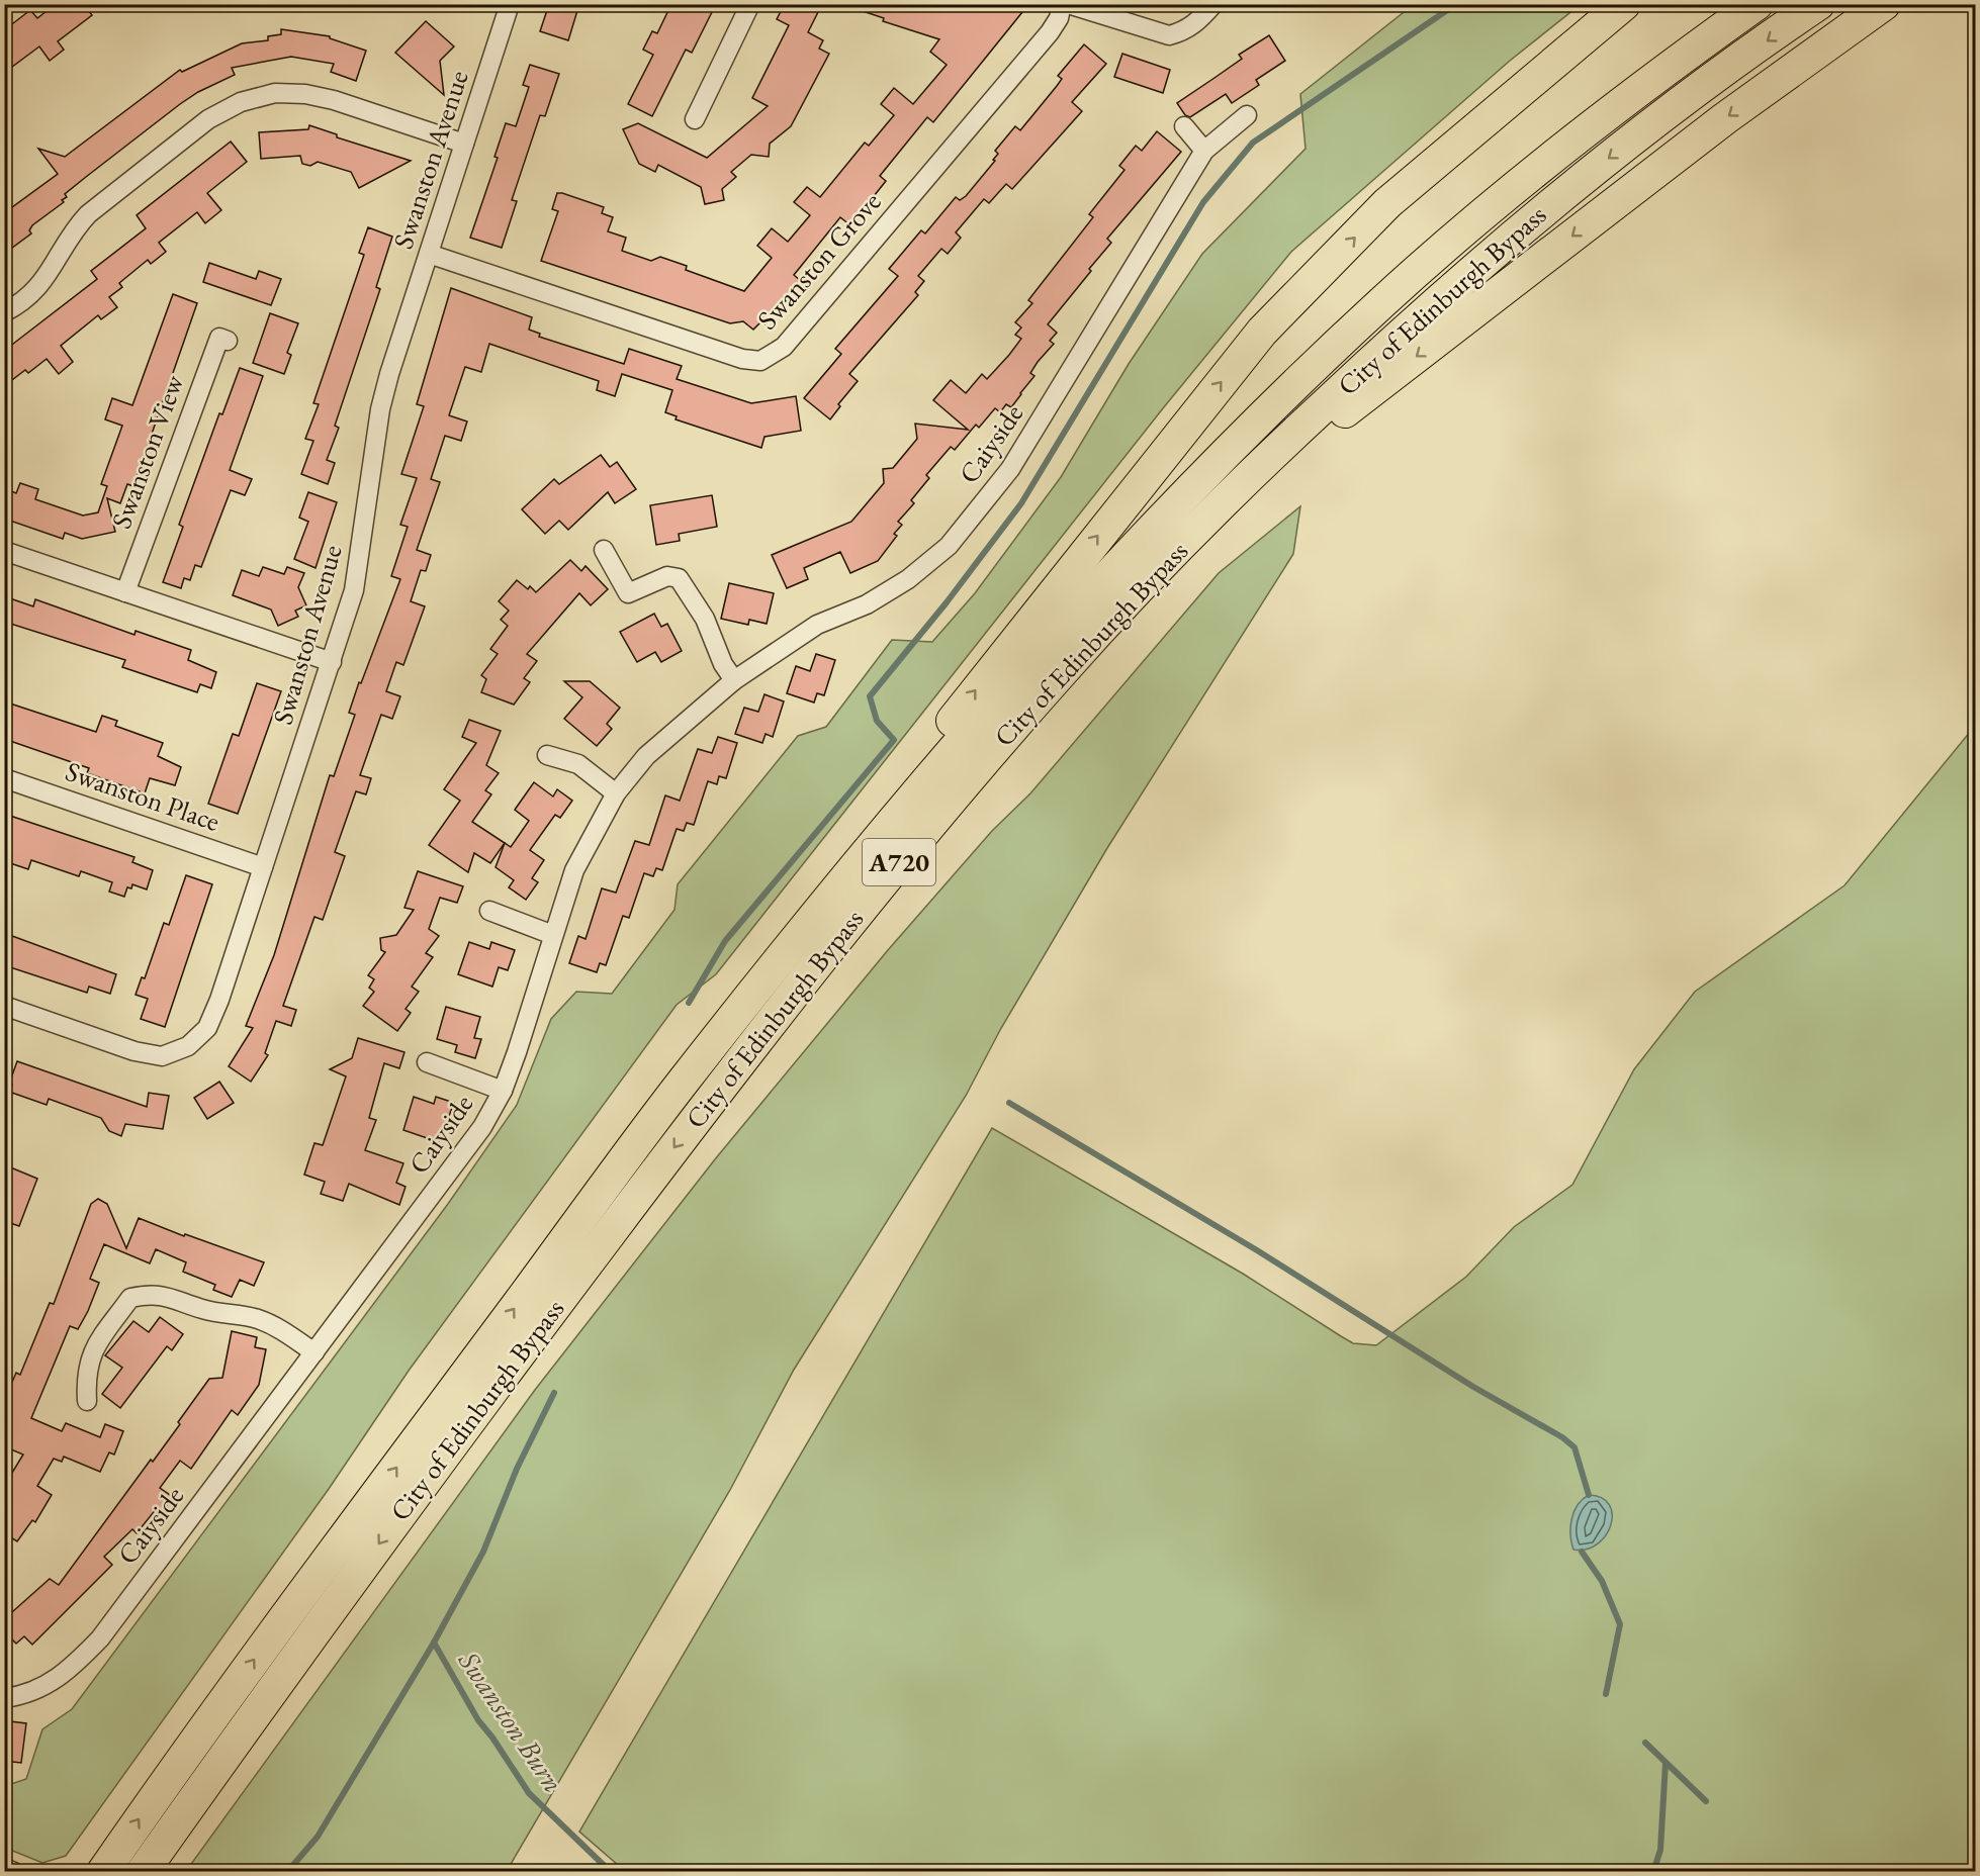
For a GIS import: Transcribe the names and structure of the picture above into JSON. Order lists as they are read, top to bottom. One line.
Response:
{"streets":{"highway":["City of Edinburgh Bypass","A720"],"street":["Swanston Avenue","Swanston Grove","Caiyside","Swanston View","Swanston Place"]},"crossings":[["Swanston Avenue","Swanston Grove"],["Swanston Avenue","Swanston Place"]],"water":["Swanston Burn"]}
